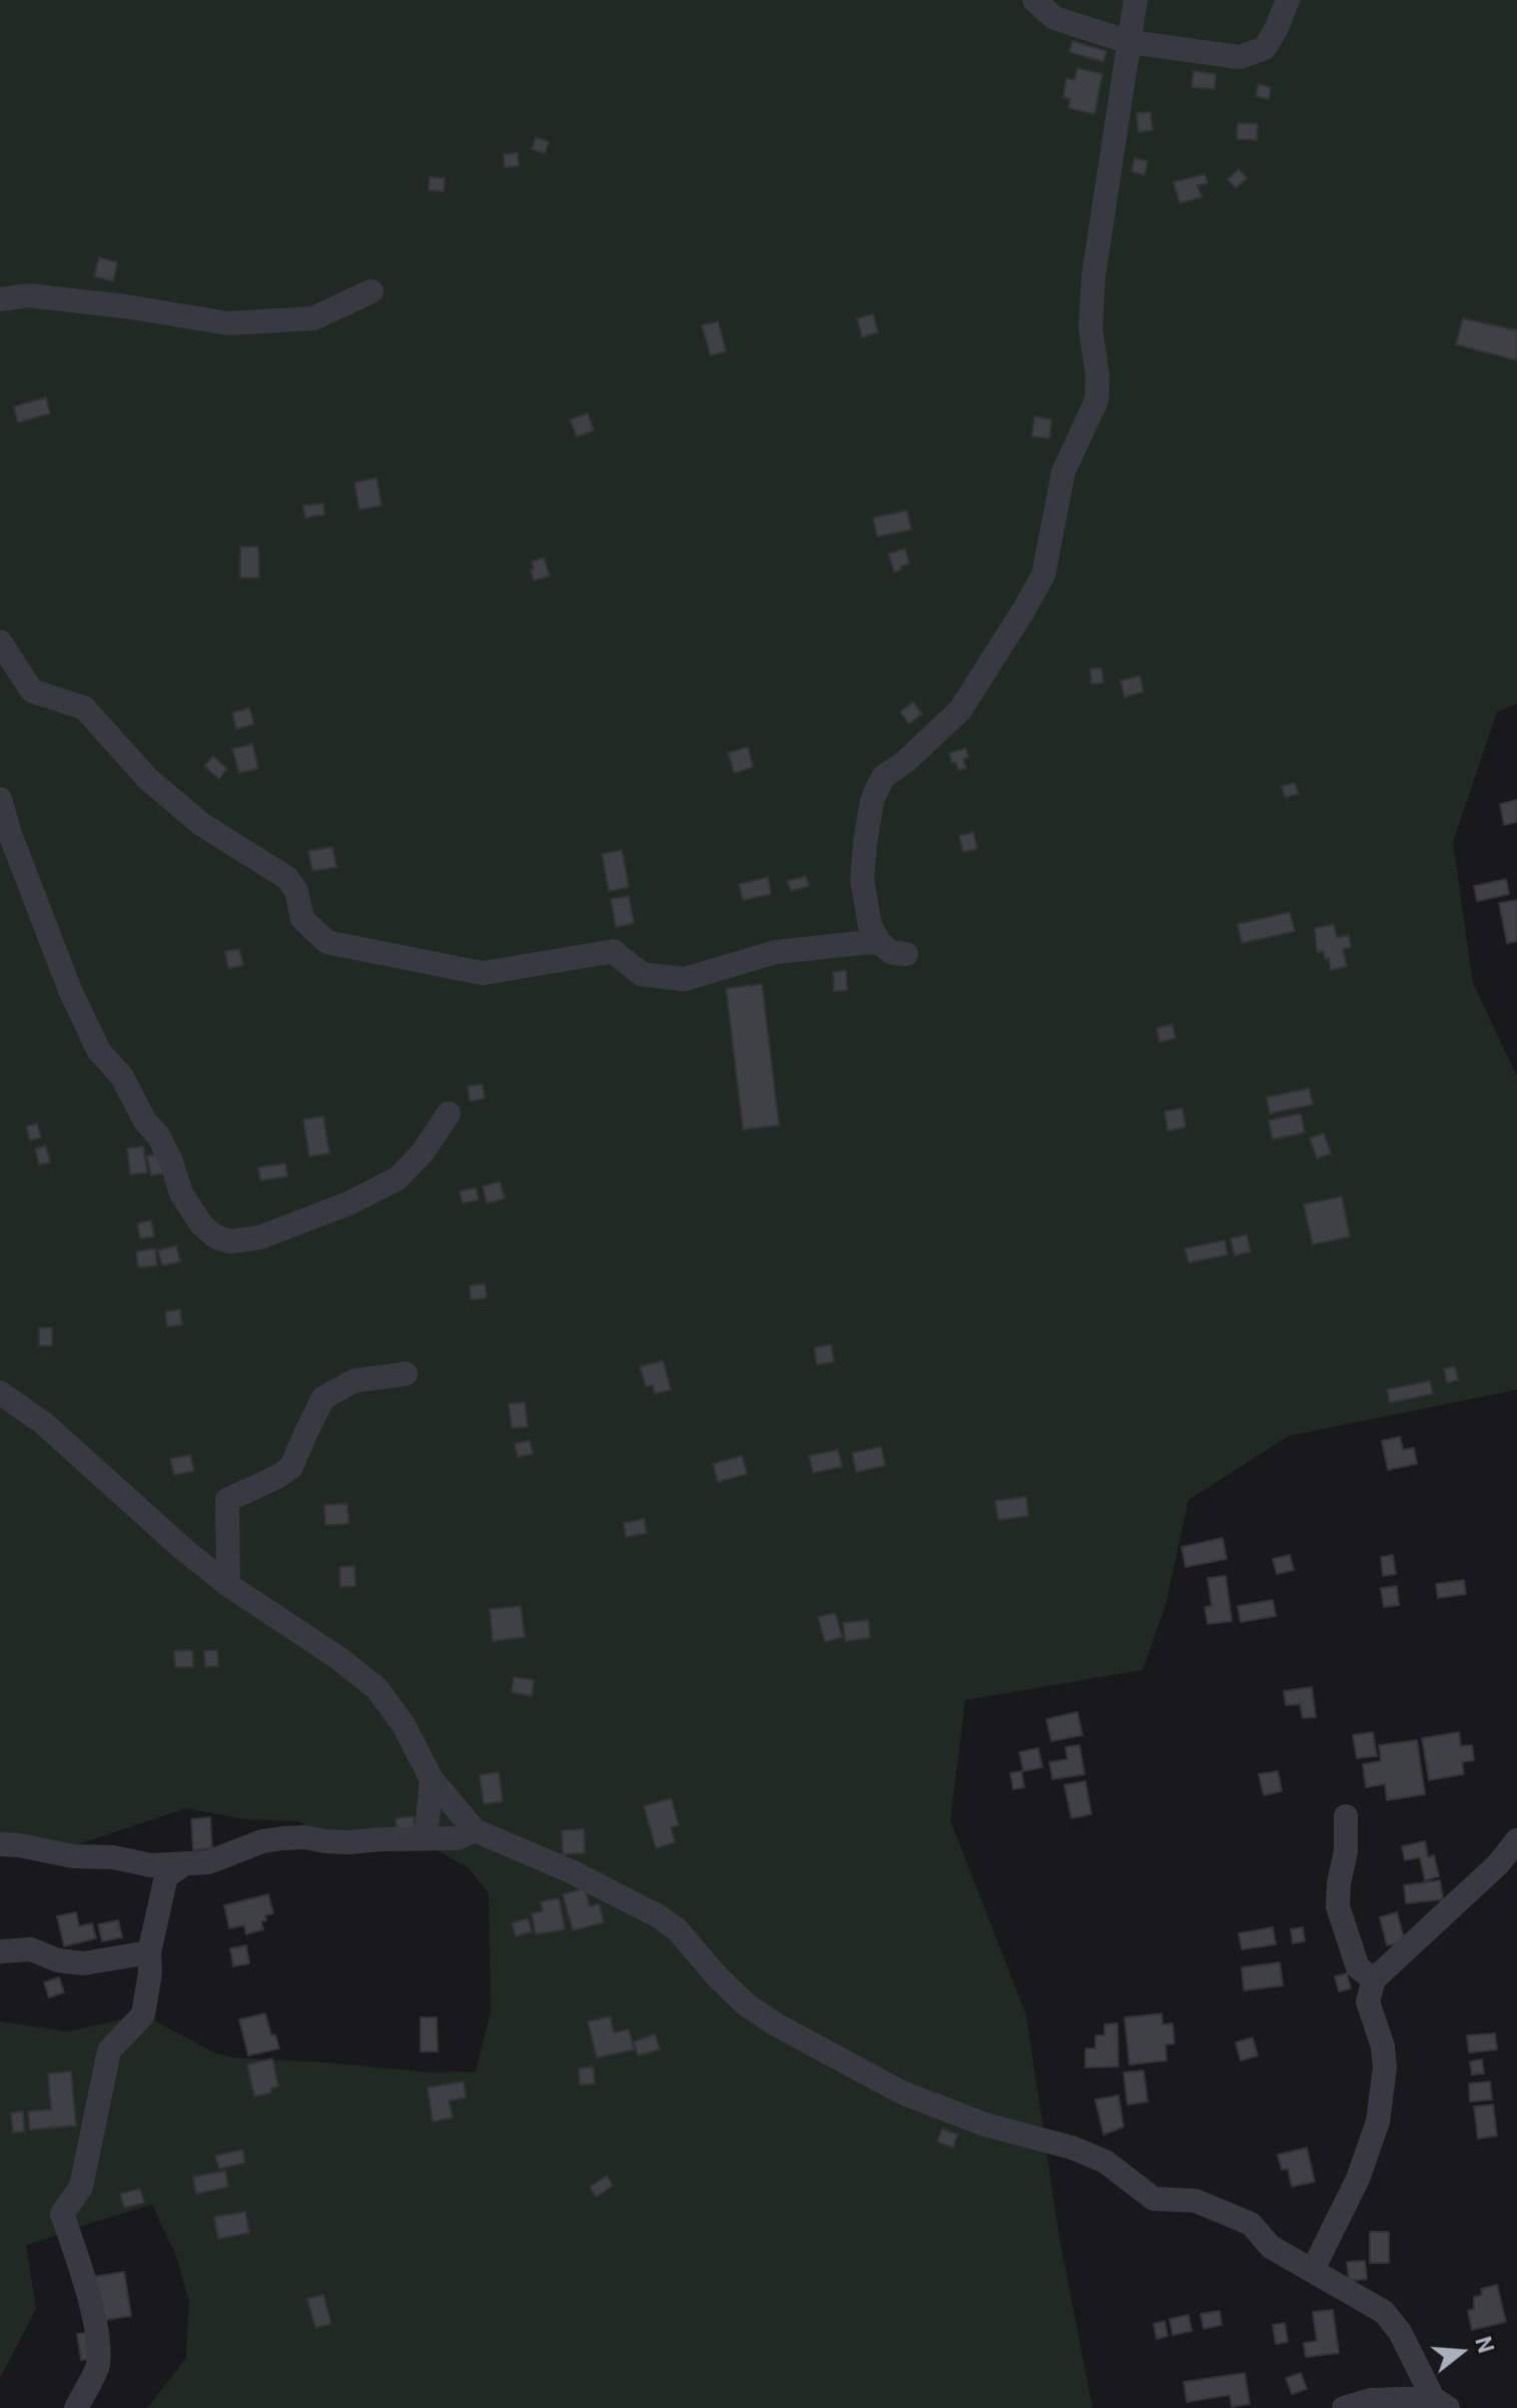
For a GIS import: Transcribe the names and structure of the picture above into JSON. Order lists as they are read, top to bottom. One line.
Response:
{"north":"right"}
